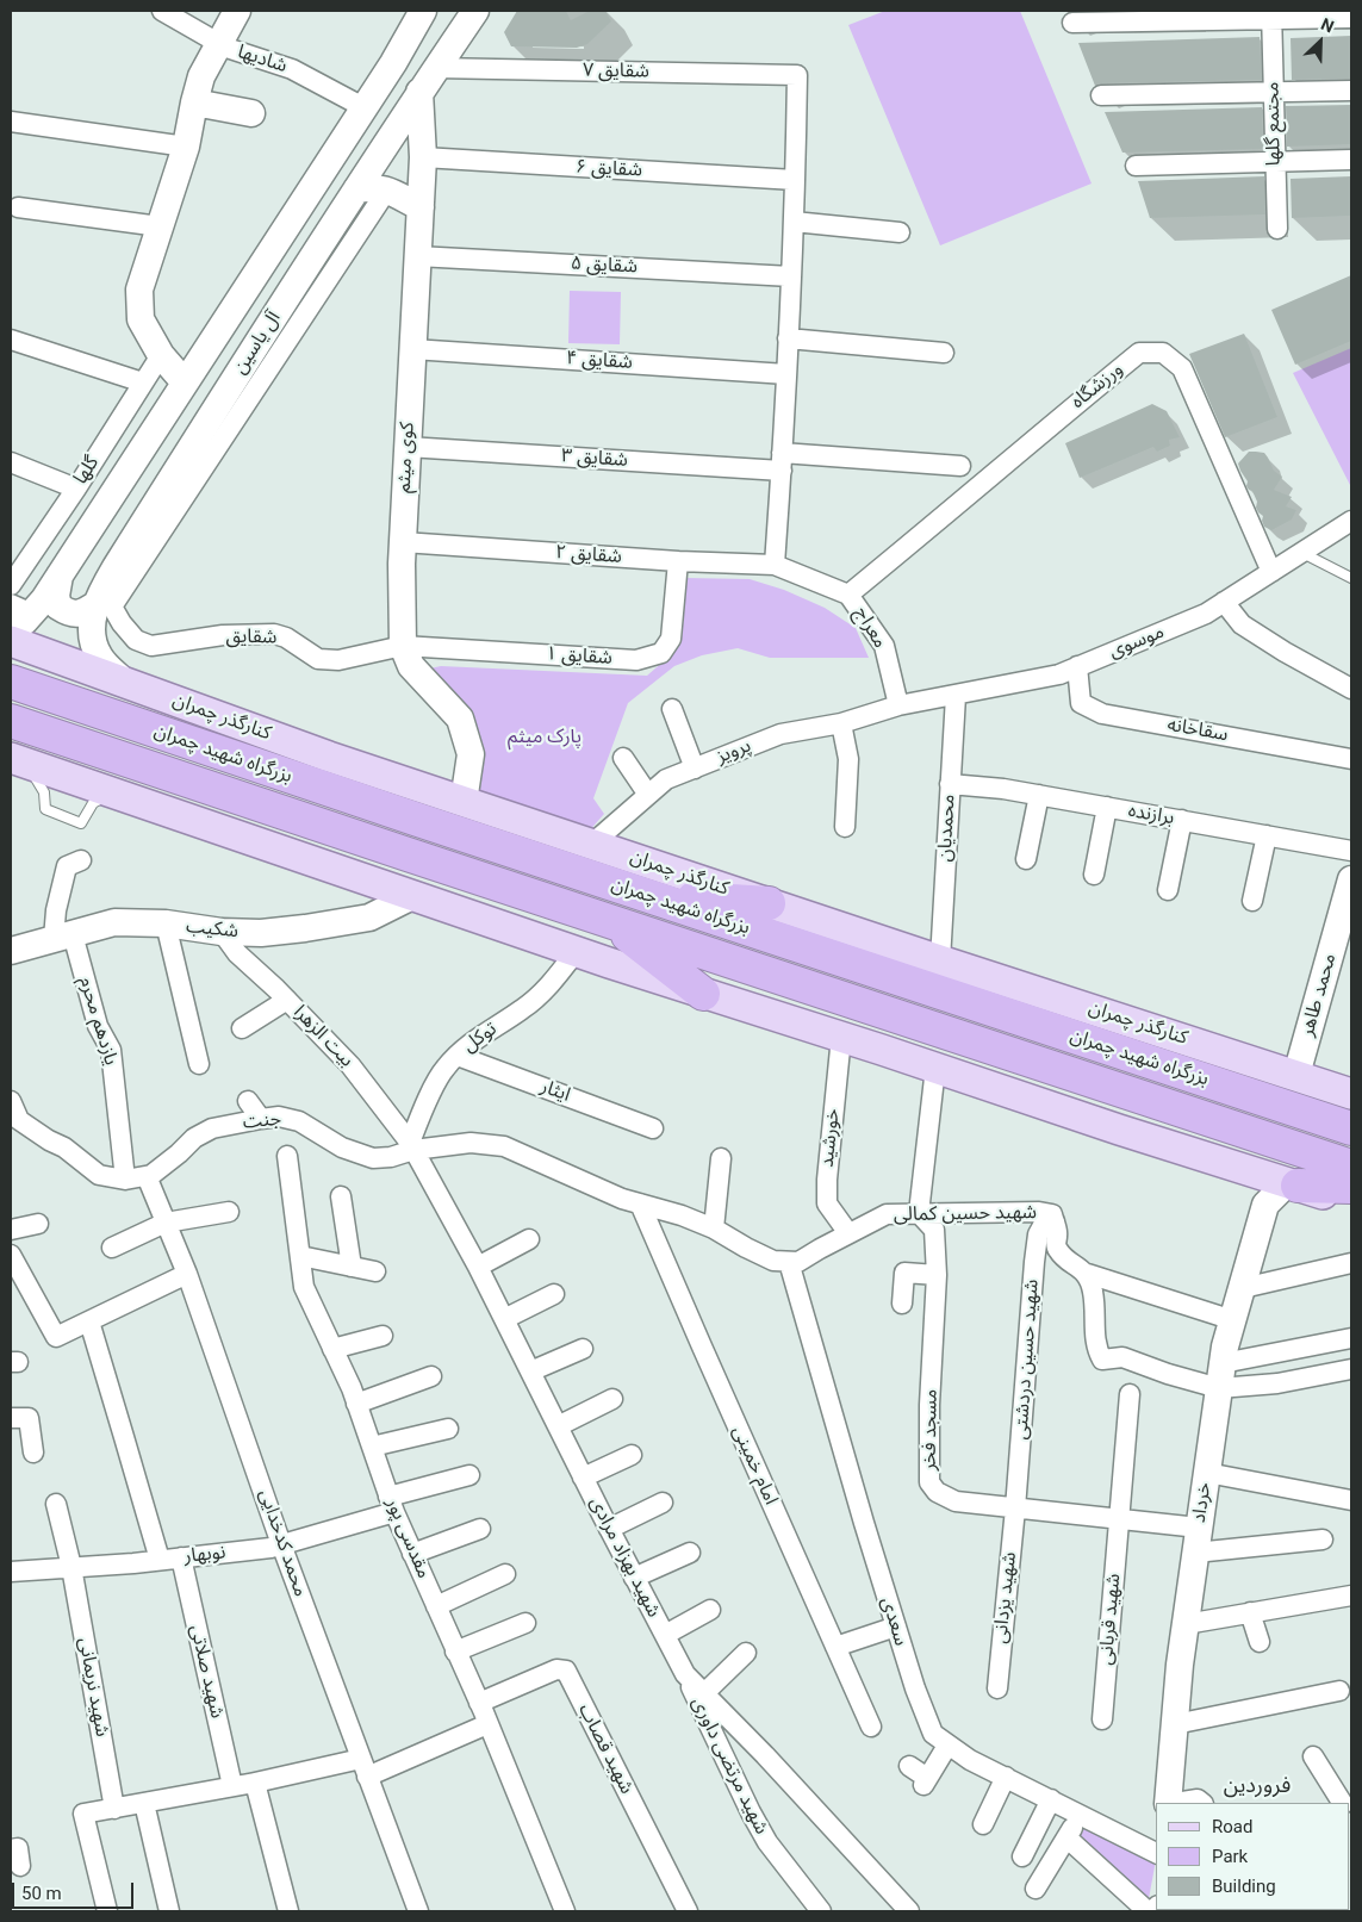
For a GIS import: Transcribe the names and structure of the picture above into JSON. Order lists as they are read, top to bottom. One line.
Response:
{"streets":{"highway":["بزرگراه شهید چمران"],"main road":["آل یاسین","کوی میثم","کنارگذر چمران","شکیب","محمد طاهر","خرداد"],"street":["شادیها","شقایق ۷","مجتمع گلها","شقایق ۶","شقایق ۵","شقایق ۴","ورزشگاه","شقایق ۳","گلها","شقایق ۲","معراج","شقایق","موسوی","شقایق ۱","سقاخانه","پرویز","برازنده","محمدیان","یازدهم محرم","بیت الزهرا","توکل","ایثار","جنت","خورشید","شهید حسین کمالی","شهید حسین دردشتی","مسجد فخر","امام خمینی","مقدسی پور","محمد کدخدایی","نوبهار","شهید بهزاد مرادی","شهید یزدانی","شهید قربانی","سعدی","شهید صلاتی","شهید نریمانی","شهید قصاب","شهید مرتضی داوری"]},"crossings":[["شادیها","آل یاسین"],["شقایق ۷","شقایق ۶"],["شقایق ۷","آل یاسین"],["شقایق ۶","کوی میثم"],["شقایق ۵","کوی میثم"],["آل یاسین","کوی میثم"],["آل یاسین","شقایق"],["آل یاسین","کنارگذر چمران"],["شقایق ۴","کوی میثم"],["ورزشگاه","معراج"],["ورزشگاه","موسوی"],["کوی میثم","شقایق ۳"],["کوی میثم","شقایق ۲"],["کوی میثم","شقایق"],["کوی میثم","شقایق ۱"],["کوی میثم","کنارگذر چمران"],["شقایق ۲","معراج"],["شقایق ۲","شقایق ۱"],["معراج","موسوی"],["معراج","پرویز"],["شقایق","شقایق ۱"],["موسوی","سقاخانه"],["موسوی","پرویز"],["موسوی","محمدیان"],["کنارگذر چمران","پرویز"],["کنارگذر چمران","محمدیان"],["کنارگذر چمران","محمد طاهر"],["برازنده","محمدیان"],["شکیب","یازدهم محرم"],["شکیب","بیت الزهرا"],["بیت الزهرا","توکل"],["بیت الزهرا","جنت"],["بیت الزهرا","شهید بهزاد مرادی"],["توکل","ایثار"],["توکل","جنت"],["توکل","شهید بهزاد مرادی"],["جنت","محمد کدخدایی"],["جنت","شهید بهزاد مرادی"],["خورشید","شهید حسین کمالی"],["شهید حسین کمالی","شهید حسین دردشتی"],["شهید حسین کمالی","مسجد فخر"],["شهید حسین کمالی","خرداد"],["شهید حسین کمالی","سعدی"],["شهید حسین دردشتی","مسجد فخر"],["شهید حسین دردشتی","شهید یزدانی"],["مسجد فخر","خرداد"],["مسجد فخر","شهید یزدانی"],["مسجد فخر","شهید قربانی"],["مقدسی پور","نوبهار"],["مقدسی پور","شهید قصاب"],["محمد کدخدایی","نوبهار"],["نوبهار","شهید صلاتی"],["نوبهار","شهید نریمانی"],["شهید بهزاد مرادی","شهید مرتضی داوری"]],"districts":["فروردین"],"parks":["پارک میثم"],"legend":["Road","Park","Building"],"scale_bar":"50 m","north":"top right"}
